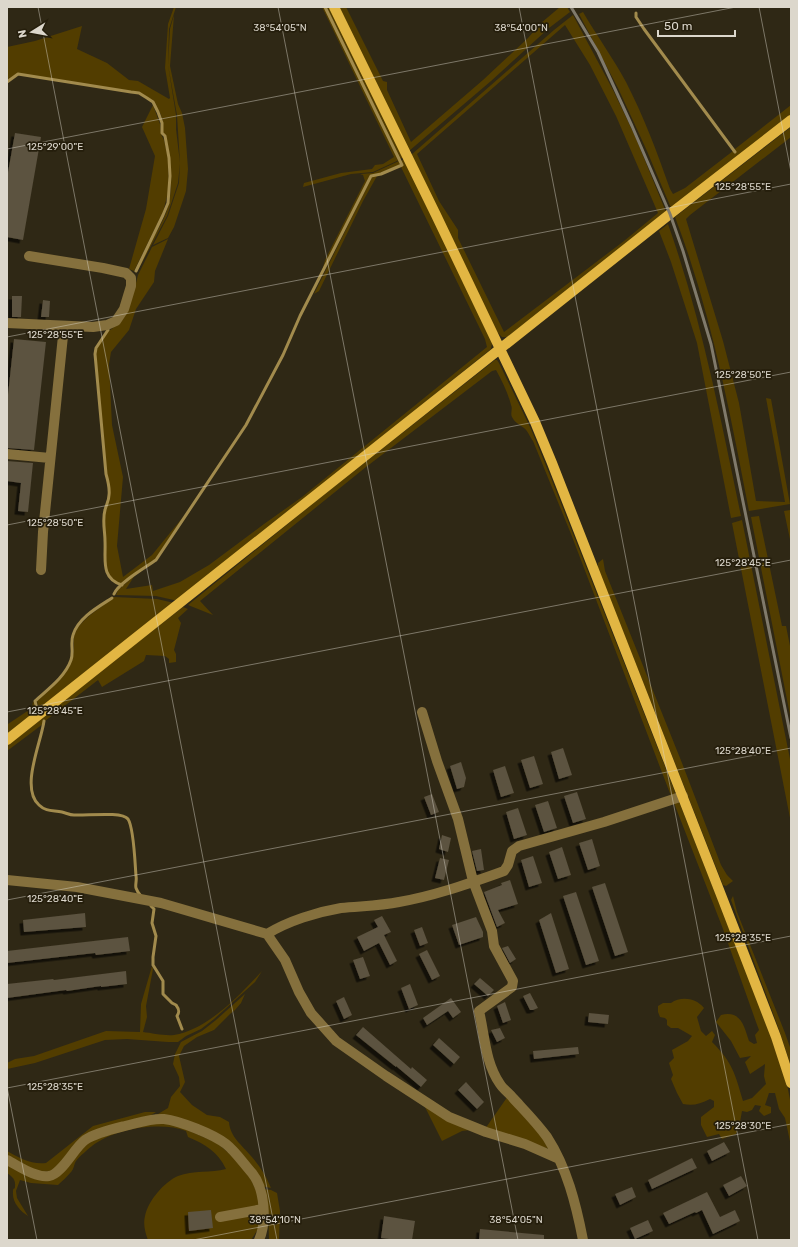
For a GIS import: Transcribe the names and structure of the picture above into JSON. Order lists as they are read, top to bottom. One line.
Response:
{"scale_bar":"50 m","north":"left","coordinates":["38°54'05\"N","38°54'00\"N","125°29'00\"E","125°28'55\"E","125°28'50\"E","125°28'45\"E","125°28'40\"E","125°28'35\"E","125°28'30\"E","38°54'10\"N"]}
